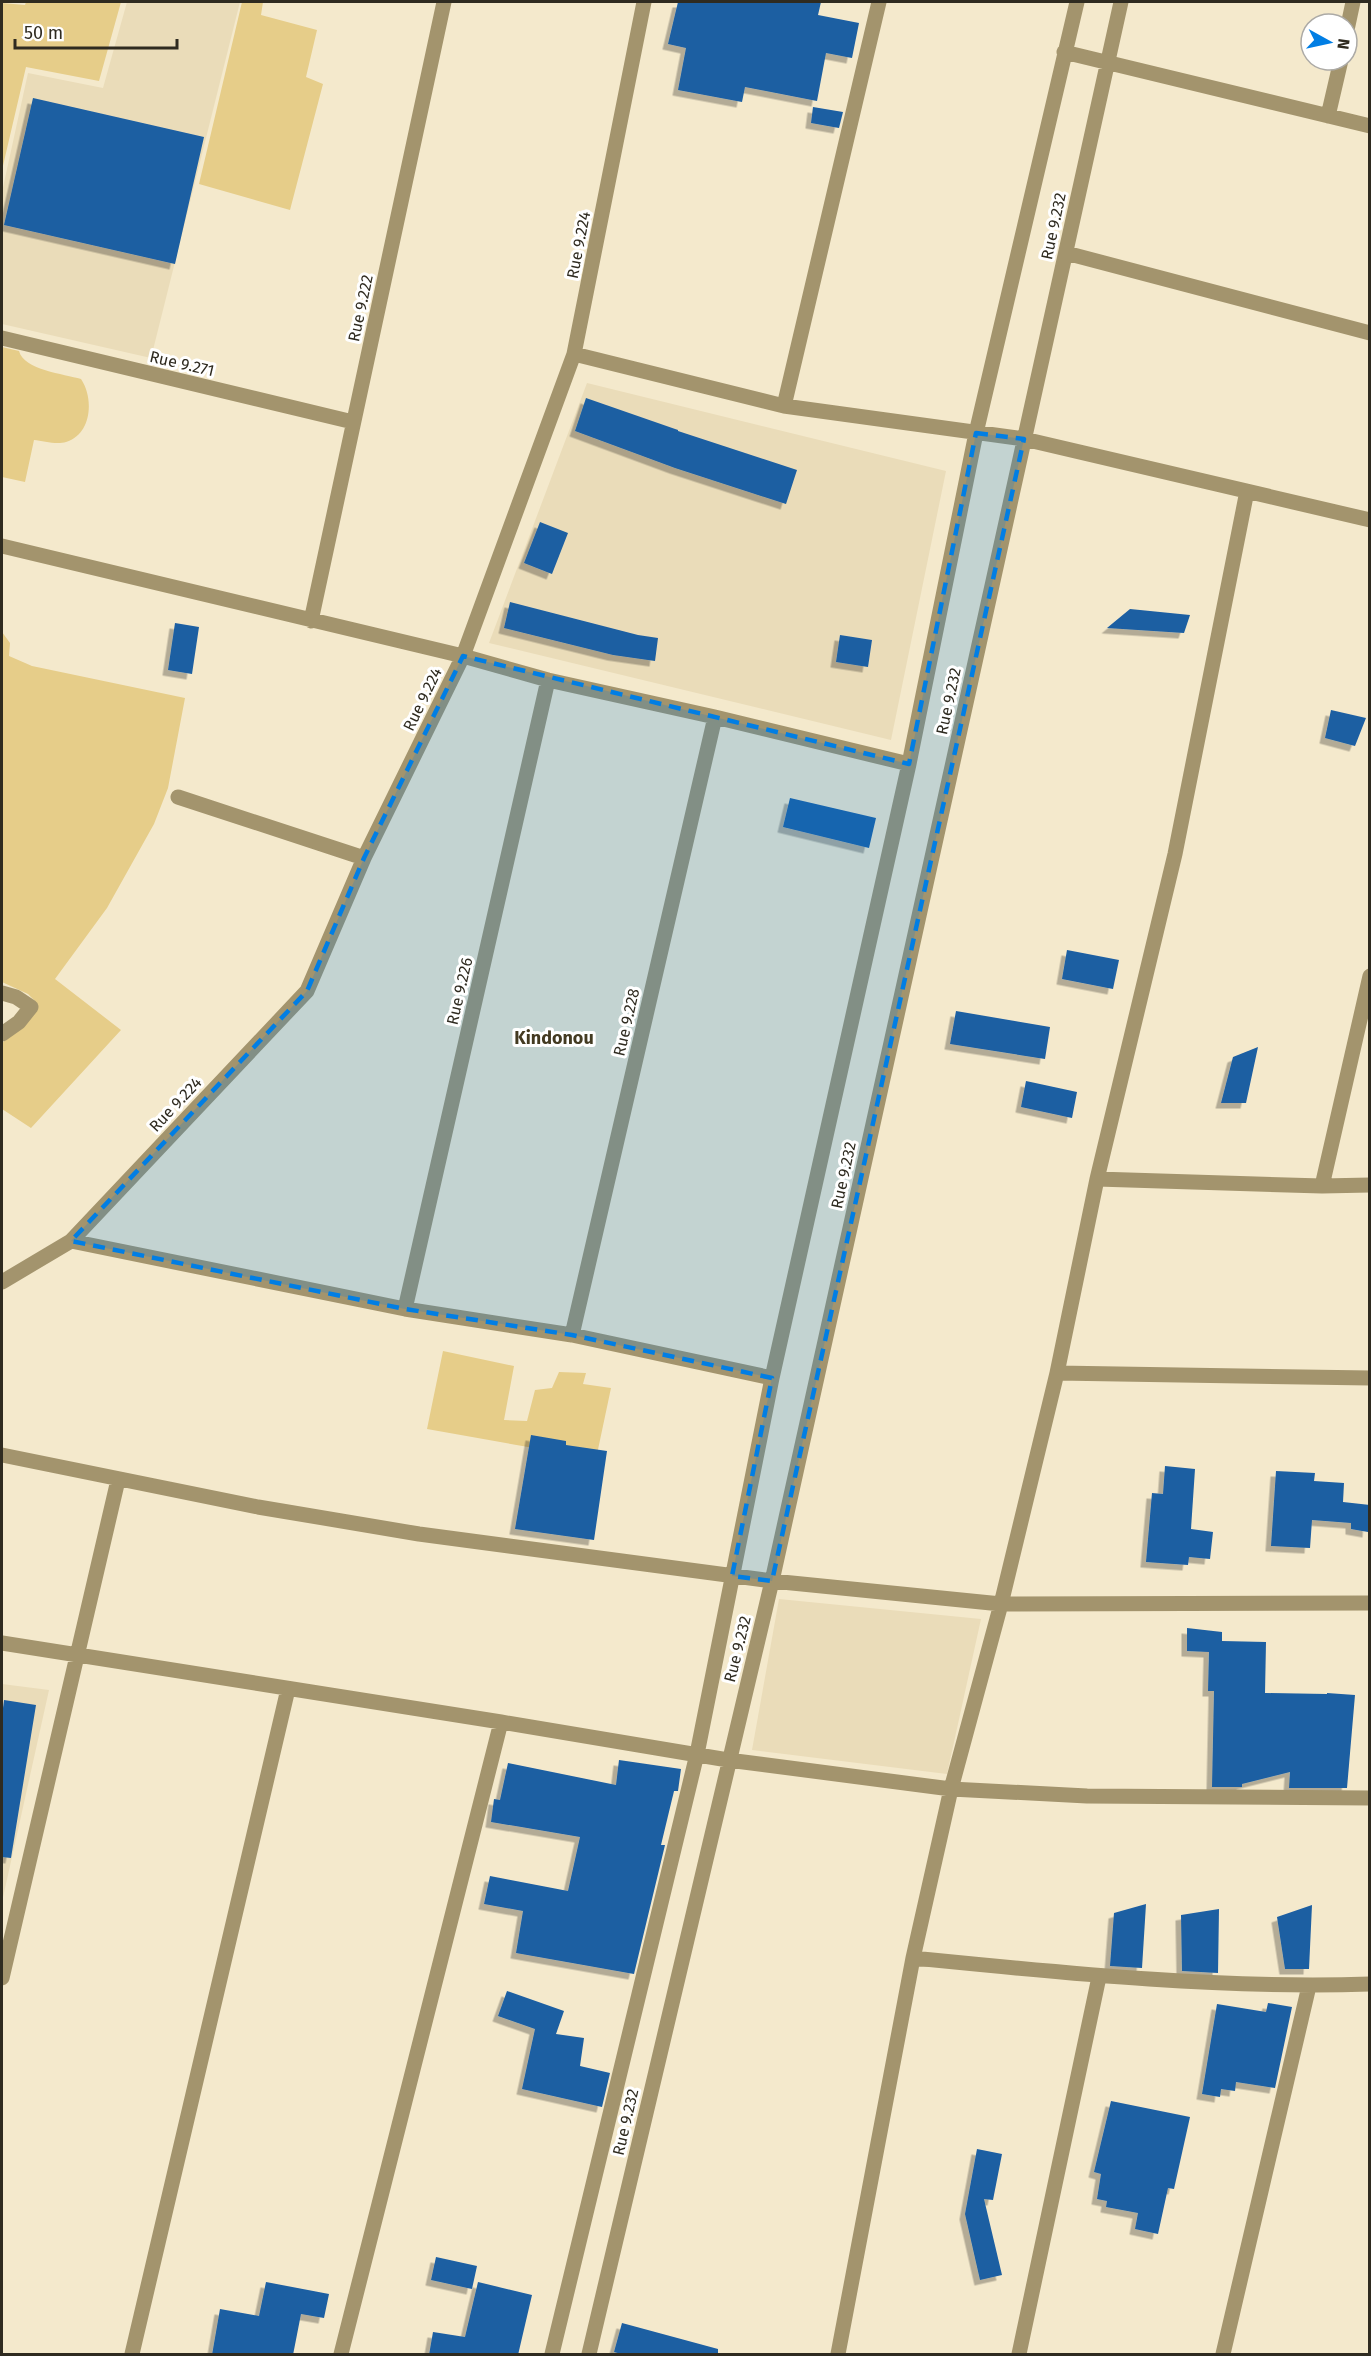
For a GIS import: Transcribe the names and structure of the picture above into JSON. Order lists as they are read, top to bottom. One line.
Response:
{"streets":{"street":["Rue 9.232","Rue 9.224","Rue 9.222","Rue 9.271","Rue 9.226","Rue 9.228"]},"crossings":[["Rue 9.222","Rue 9.271"]],"districts":["Kindonou"],"scale_bar":"50 m","north":"right"}
